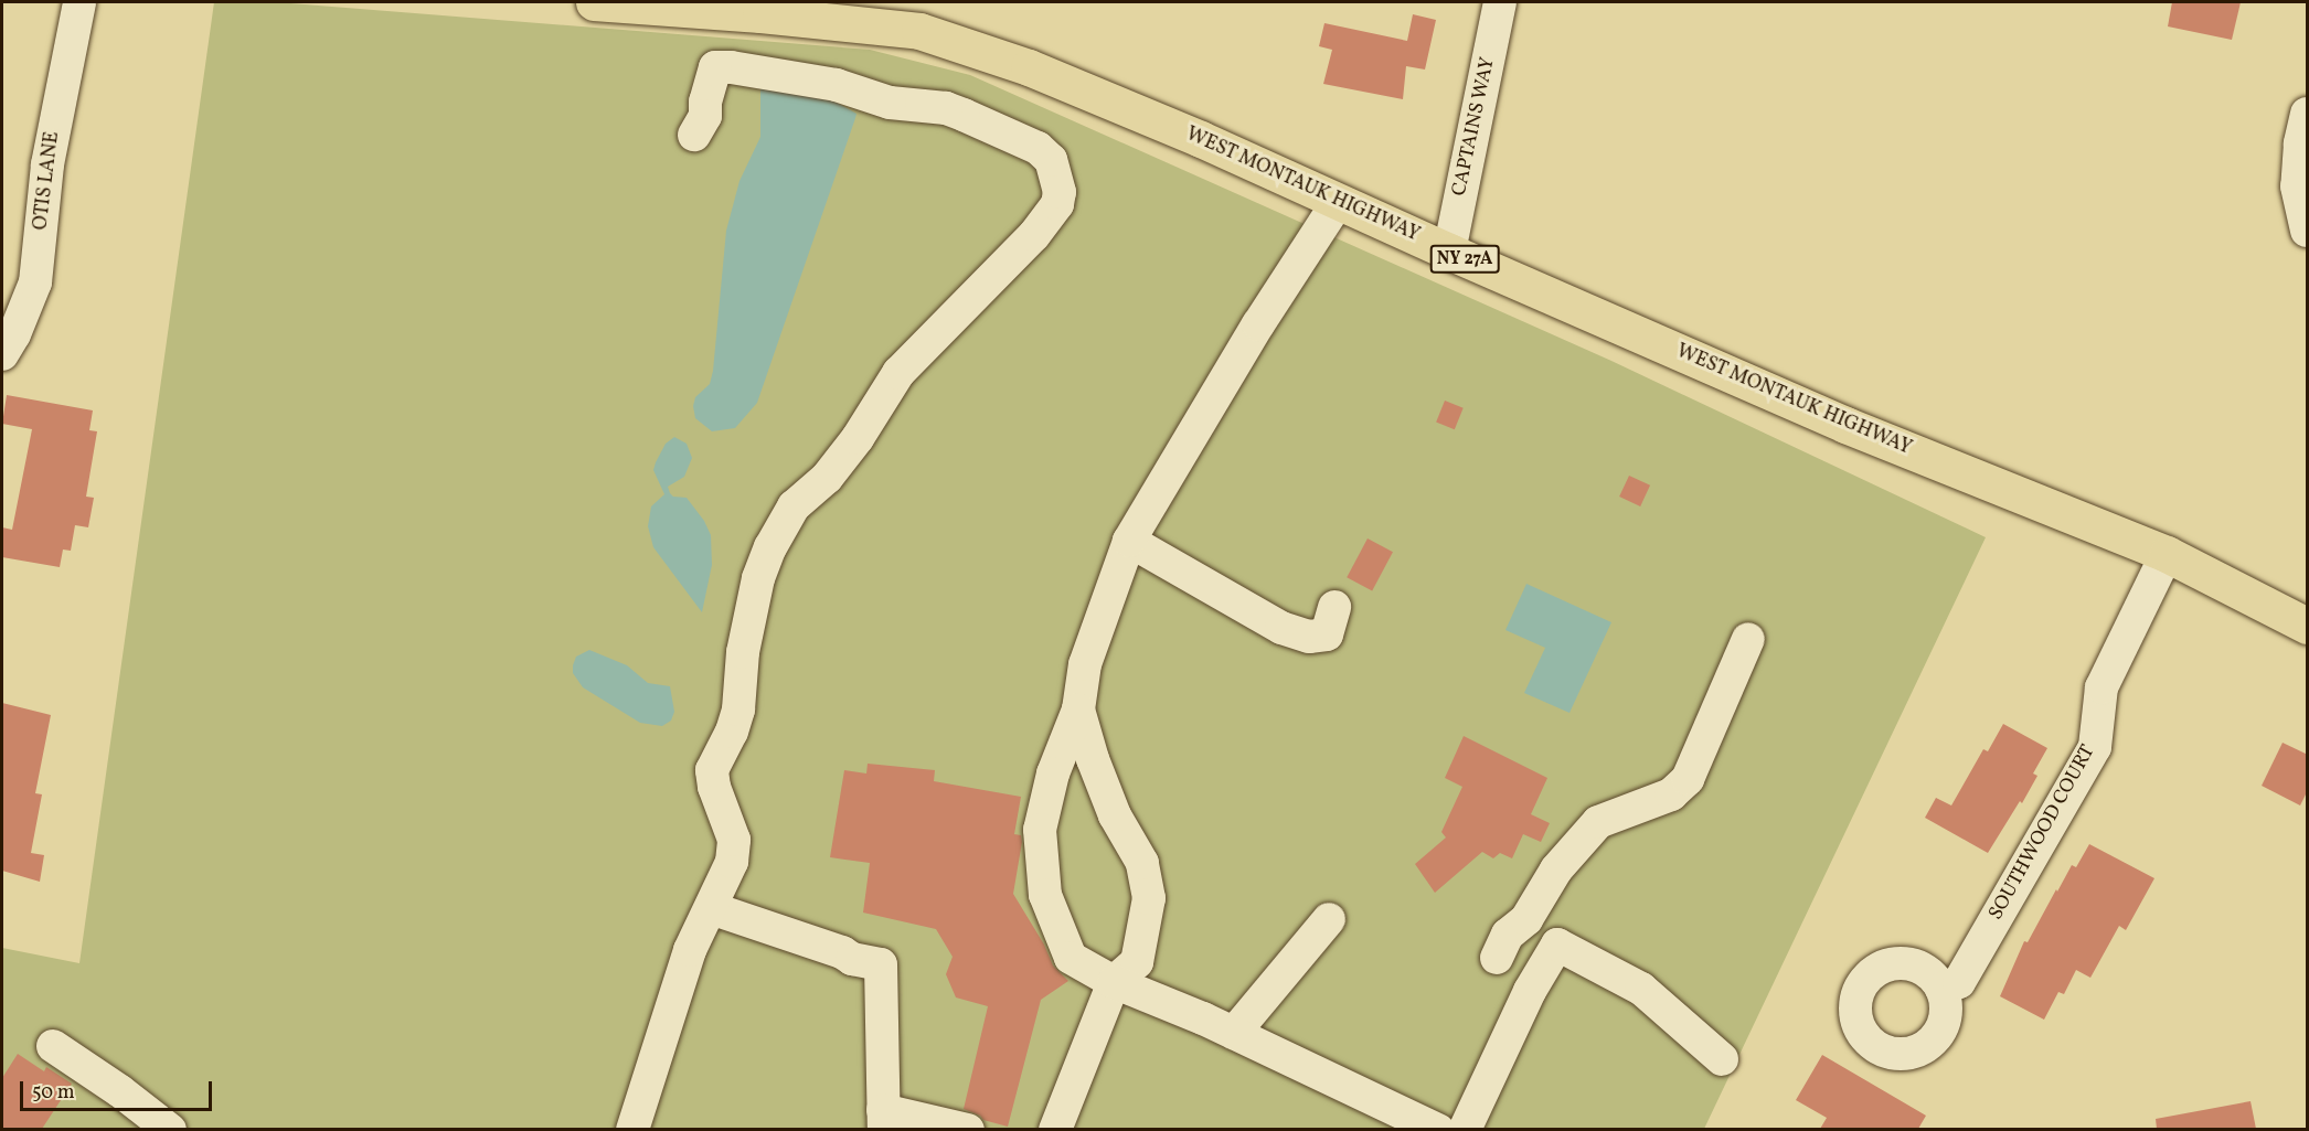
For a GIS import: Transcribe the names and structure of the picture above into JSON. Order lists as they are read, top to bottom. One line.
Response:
{"streets":{"main road":["WEST MONTAUK HIGHWAY","NY 27A"],"street":["CAPTAINS WAY","OTIS LANE","SOUTHWOOD COURT"]},"crossings":[["CAPTAINS WAY","WEST MONTAUK HIGHWAY"],["WEST MONTAUK HIGHWAY","SOUTHWOOD COURT"]],"scale_bar":"50 m"}
